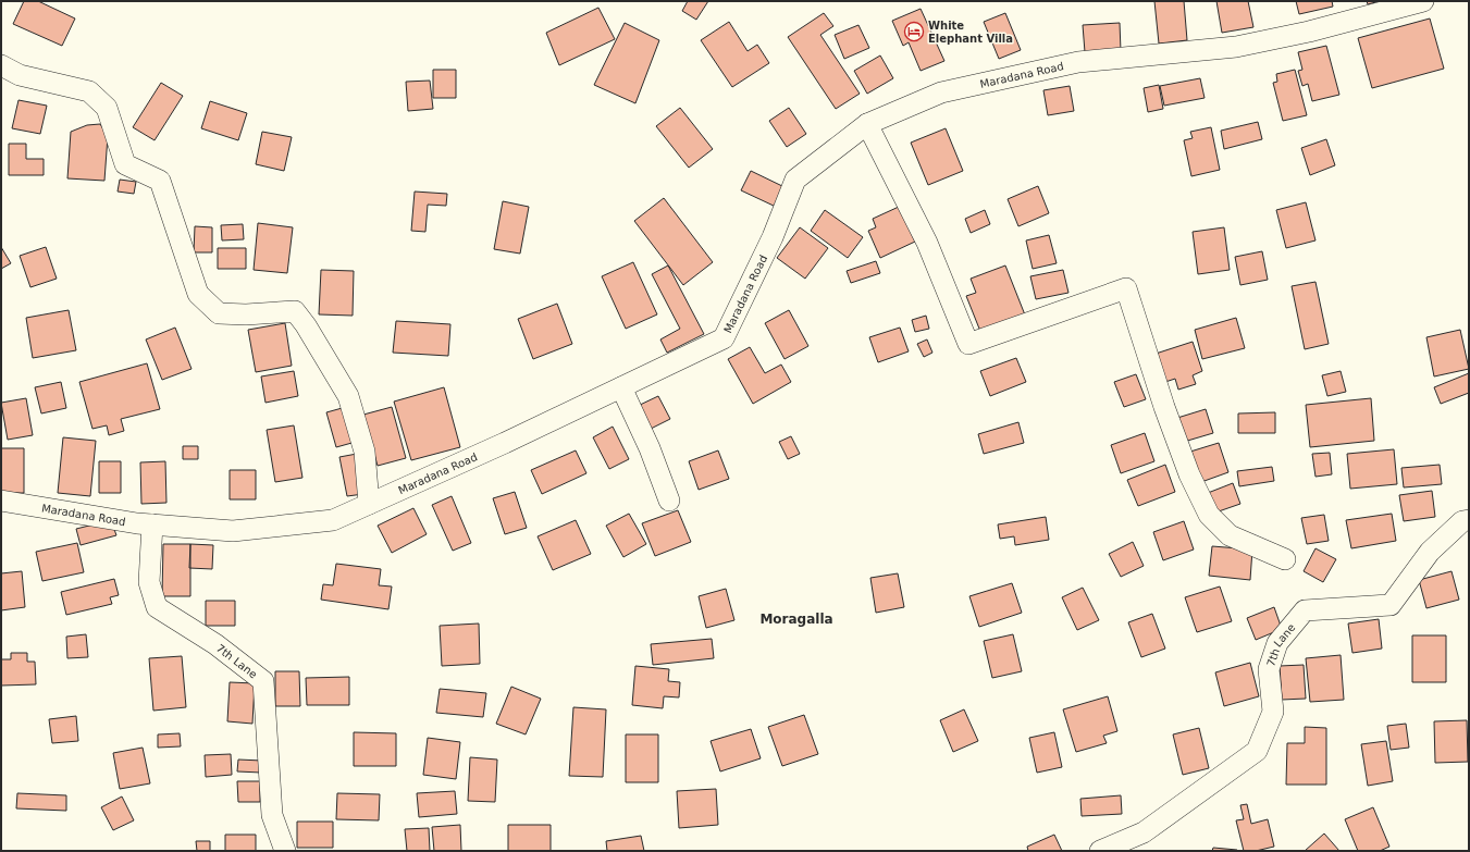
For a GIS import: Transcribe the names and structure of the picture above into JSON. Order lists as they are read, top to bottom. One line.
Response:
{"streets":{"street":["Maradana Road","7th Lane"]},"crossings":[["Maradana Road","7th Lane"]],"districts":["Moragalla"],"places":{"hotel":["White Elephant Villa"]}}
